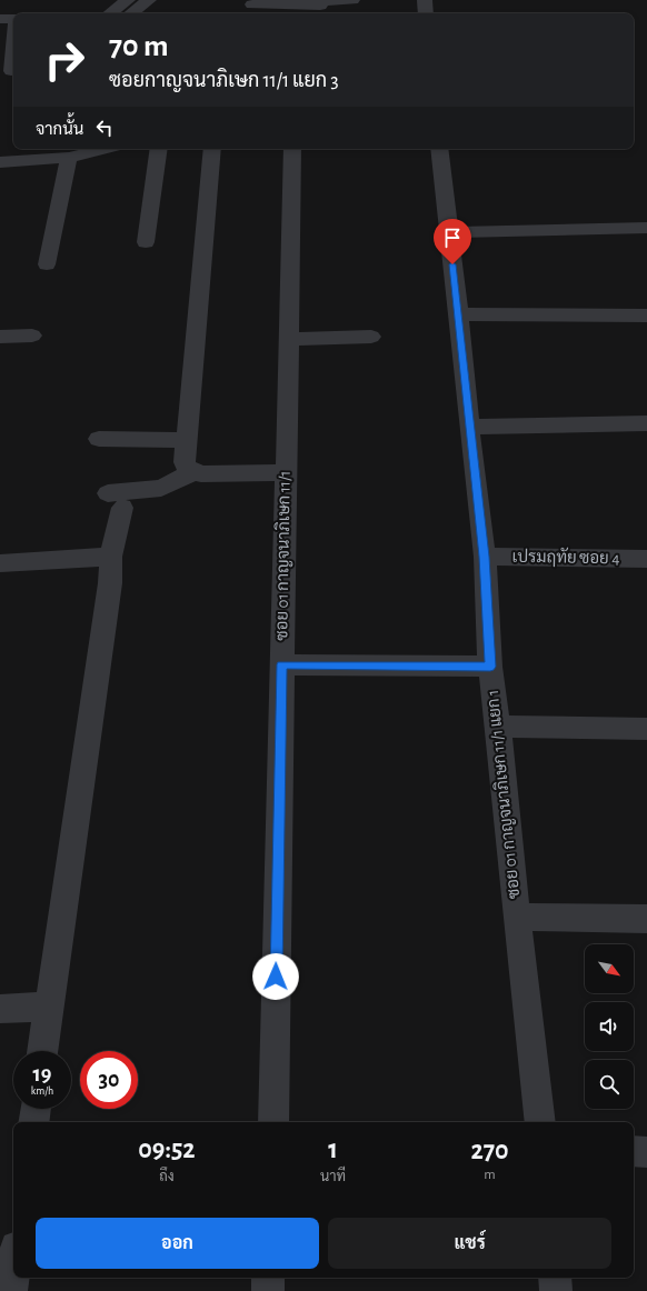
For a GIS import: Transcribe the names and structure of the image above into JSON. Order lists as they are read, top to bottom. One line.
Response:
{"streets":{"street":["ซอย 01 กาญจนาภิเษก 11/1","เปรมฤทัย ซอย 4","ซอย 01 กาญจนาภิเษก 11/1 แยก 1"]},"crossings":[["เปรมฤทัย ซอย 4","ซอย 01 กาญจนาภิเษก 11/1 แยก 1"]],"north":"bottom right","page":{"turn":["70 m","ซอยกาญจนาภิเษก 11/1 แยก 3"],"then":"จากนั้น","speed":"19 km/h","limit":"30","eta":["09:52","ถึง","1","นาที","270","m"],"buttons":["ออก","แชร์"]}}
